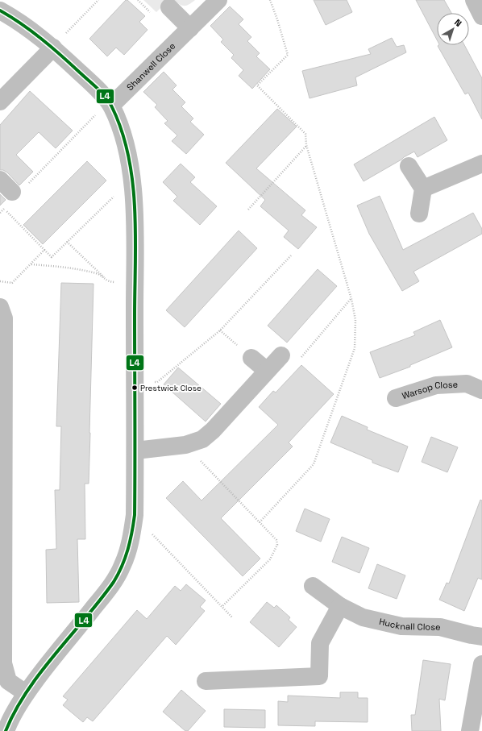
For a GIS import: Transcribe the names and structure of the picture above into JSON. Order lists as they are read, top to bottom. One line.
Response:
{"streets":{"street":["Shanwell Close","Warsop Close","Hucknall Close"]},"places":["Prestwick Close"],"lines":["transit line L4"],"north":"top right"}
